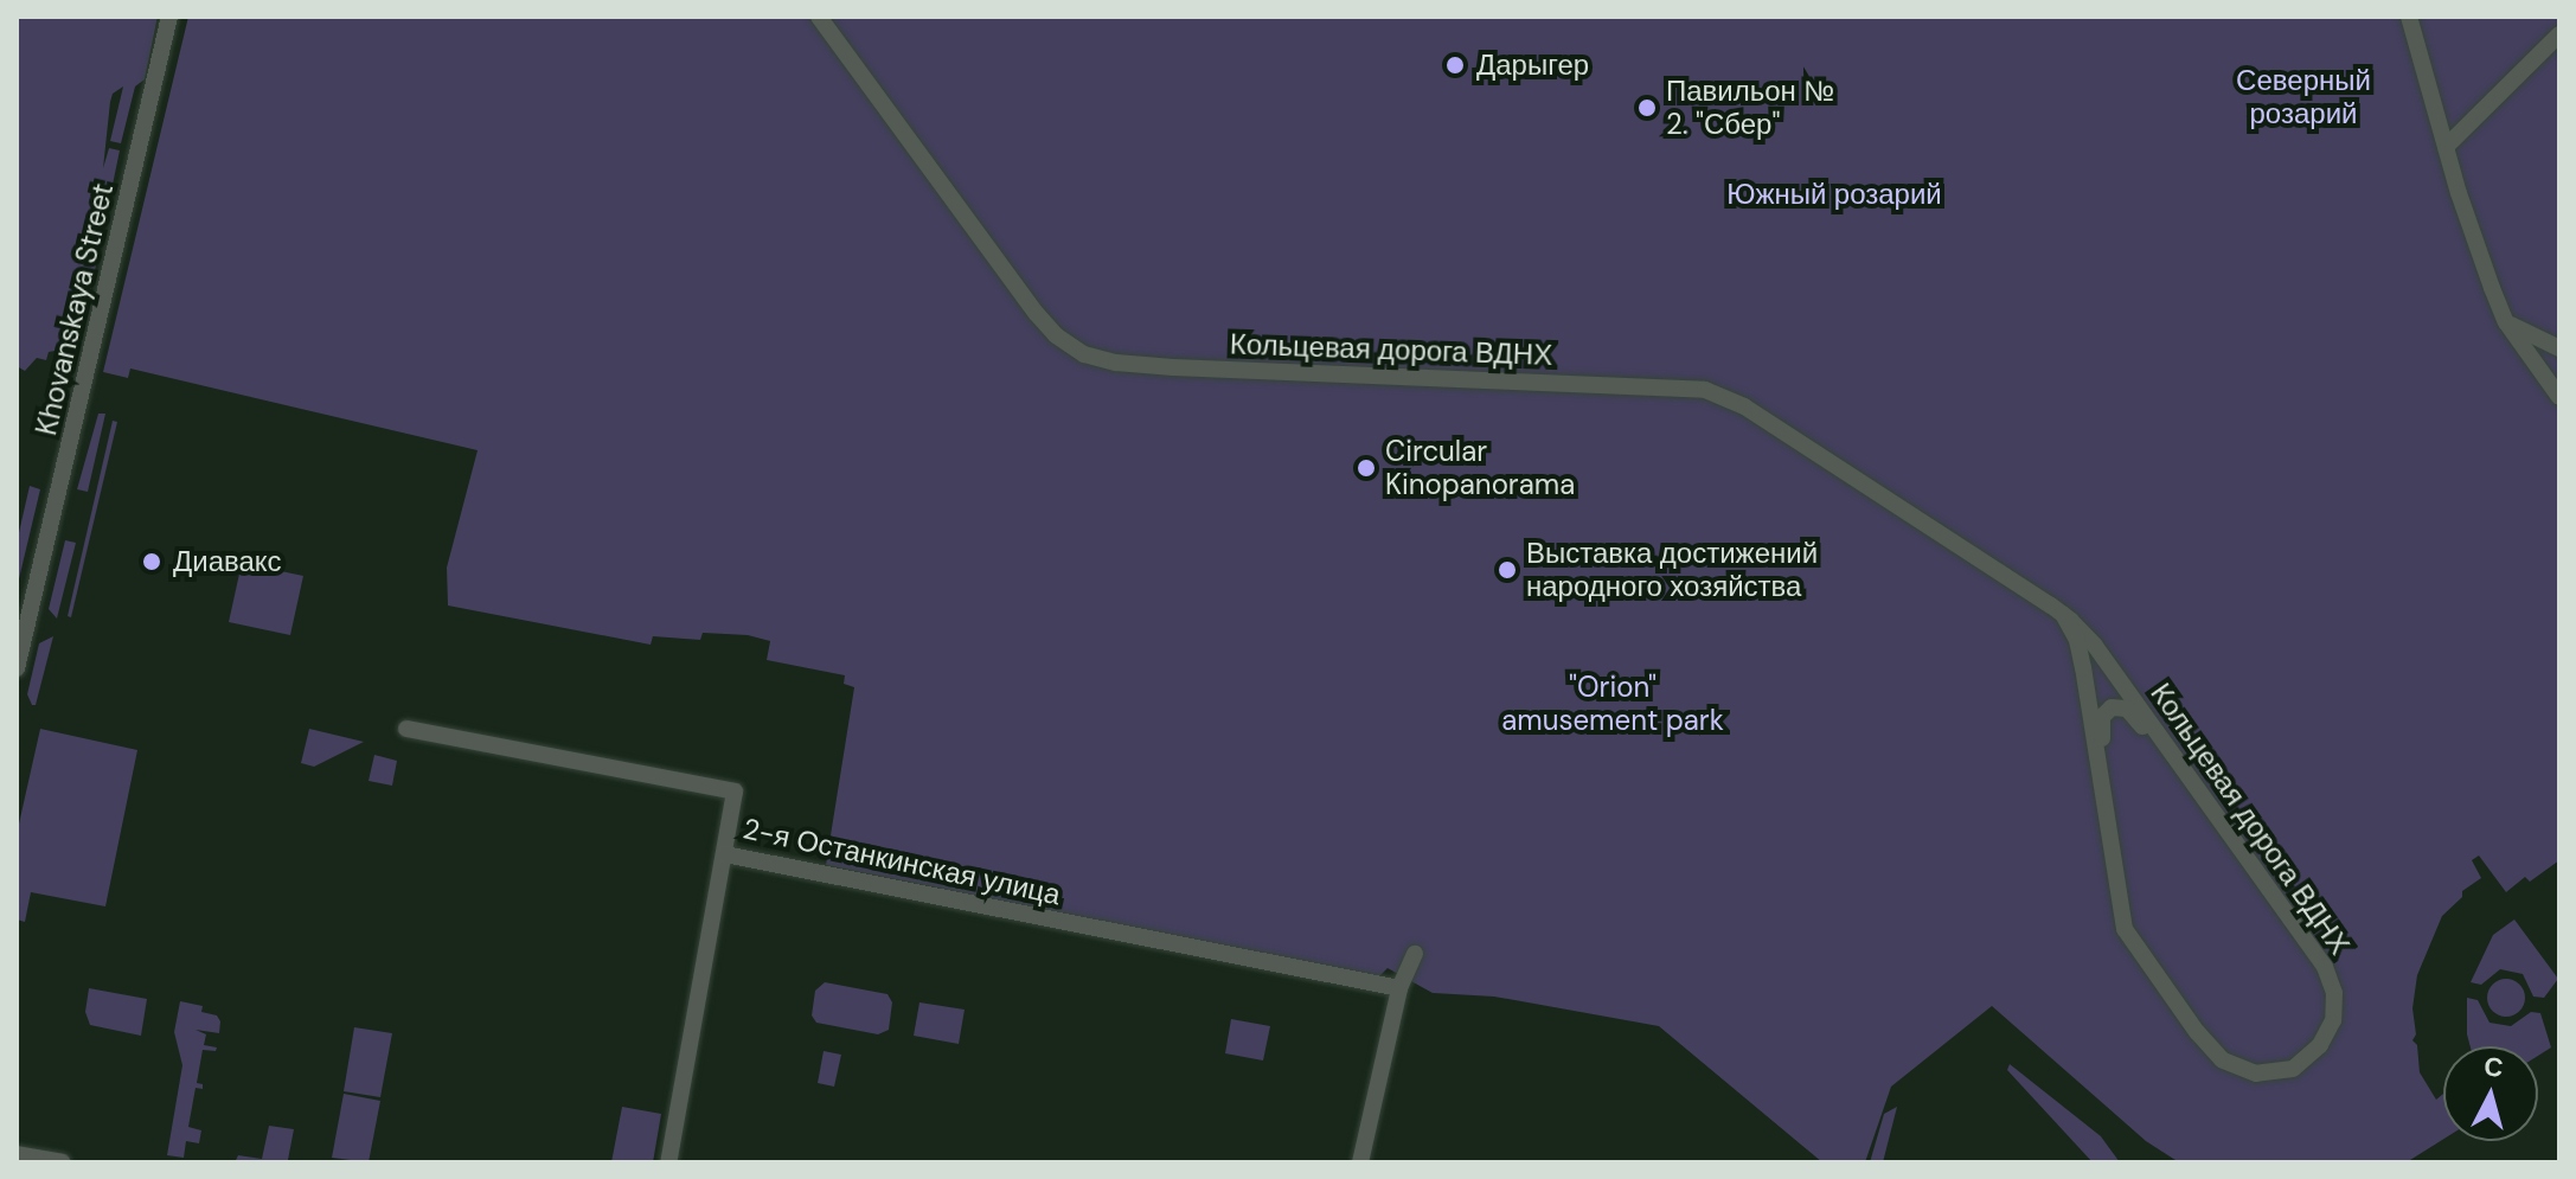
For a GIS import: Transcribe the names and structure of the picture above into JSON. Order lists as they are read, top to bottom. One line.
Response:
{"streets":{"street":["Khovanskaya Street","Кольцевая дорога ВДНХ","2-я Останкинская улица"]},"parks":["Северный розарий","Южный розарий","\"Orion\" amusement park"],"places":["Дарыгер","Павильон № 2. \"Сбер\"","Circular Kinopanorama","Диавакс","Выставка достижений народного хозяйства"],"north":"top"}
